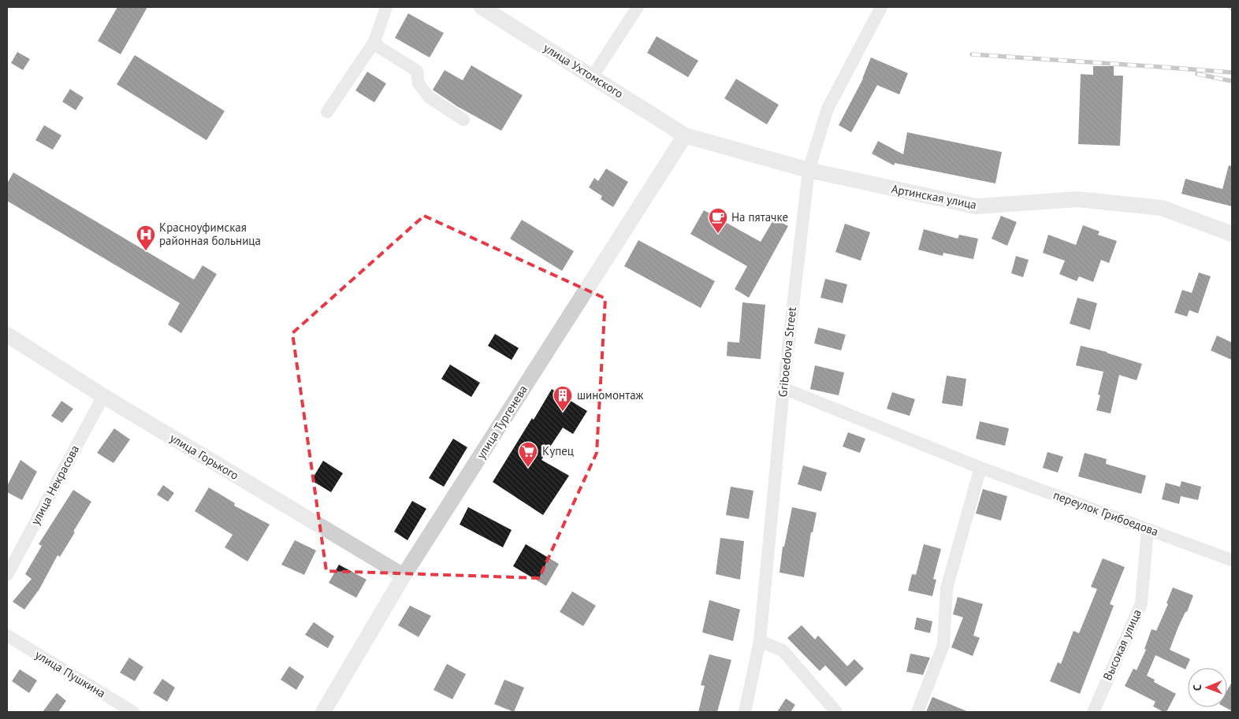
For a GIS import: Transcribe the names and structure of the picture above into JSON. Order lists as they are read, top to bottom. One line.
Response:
{"streets":{"street":["улица Ухтомского","Артинская улица","Griboedova Street","улица Тургенева","улица Горького","улица Некрасова","переулок Грибоедова","Высокая улица","улица Пушкина"]},"crossings":[["улица Ухтомского","Артинская улица"],["улица Ухтомского","улица Тургенева"],["Артинская улица","Griboedova Street"],["Артинская улица","улица Тургенева"],["Griboedova Street","переулок Грибоедова"],["улица Тургенева","улица Горького"],["улица Горького","улица Некрасова"],["переулок Грибоедова","Высокая улица"]],"places":{"cafe":["На пятачке"],"hospital":["Красноуфимская районная больница"],"building":["шиномонтаж"],"supermarket":["Купец"]},"north":"left"}
